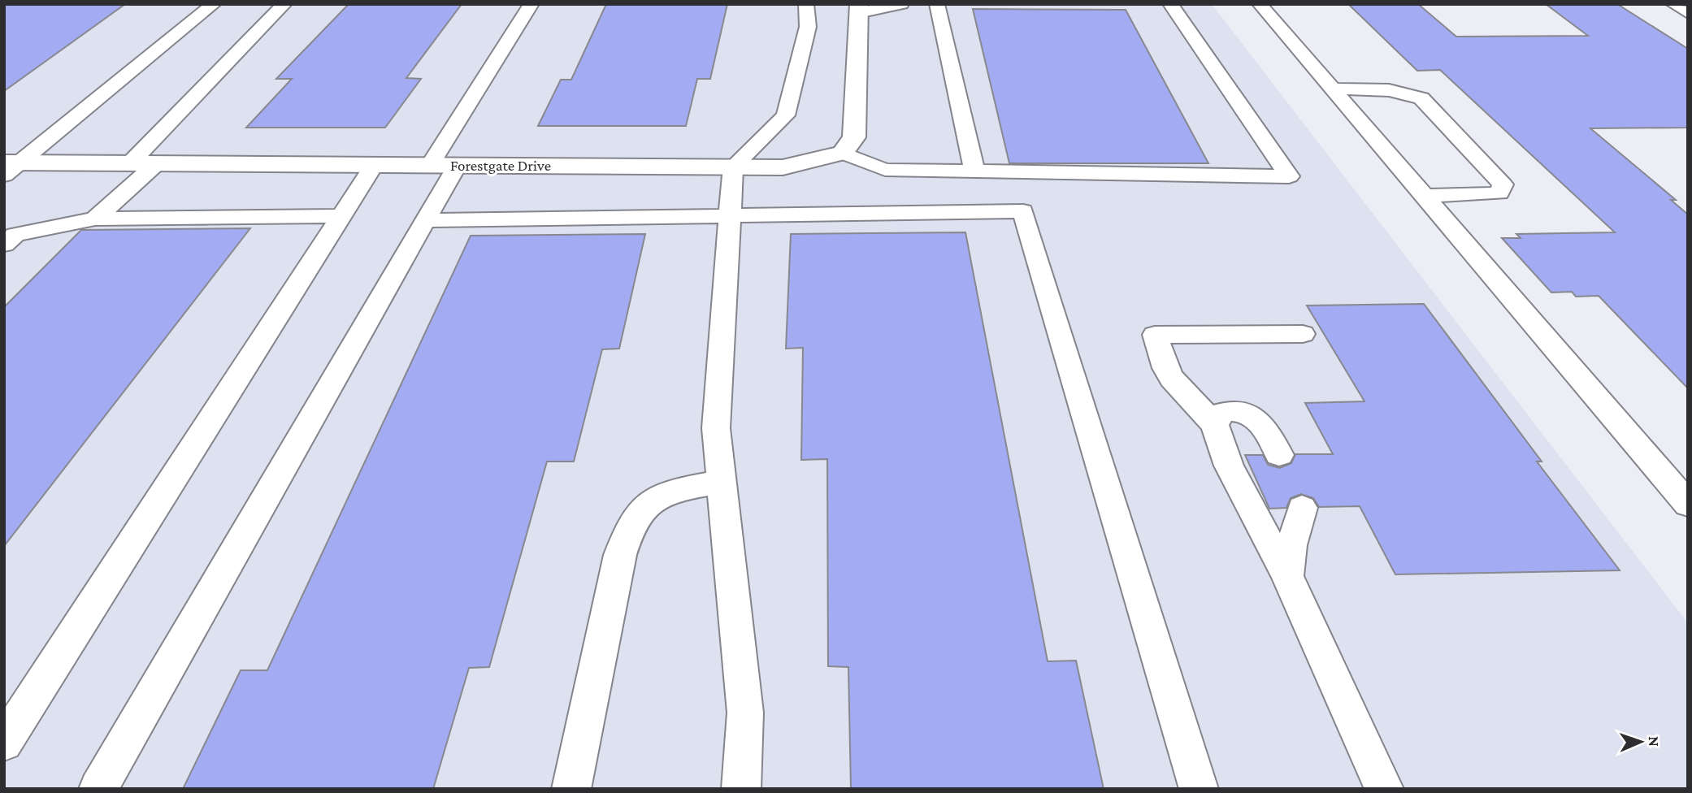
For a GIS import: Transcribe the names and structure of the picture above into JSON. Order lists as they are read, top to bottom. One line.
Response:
{"streets":{"street":["Forestgate Drive"]},"north":"right"}
